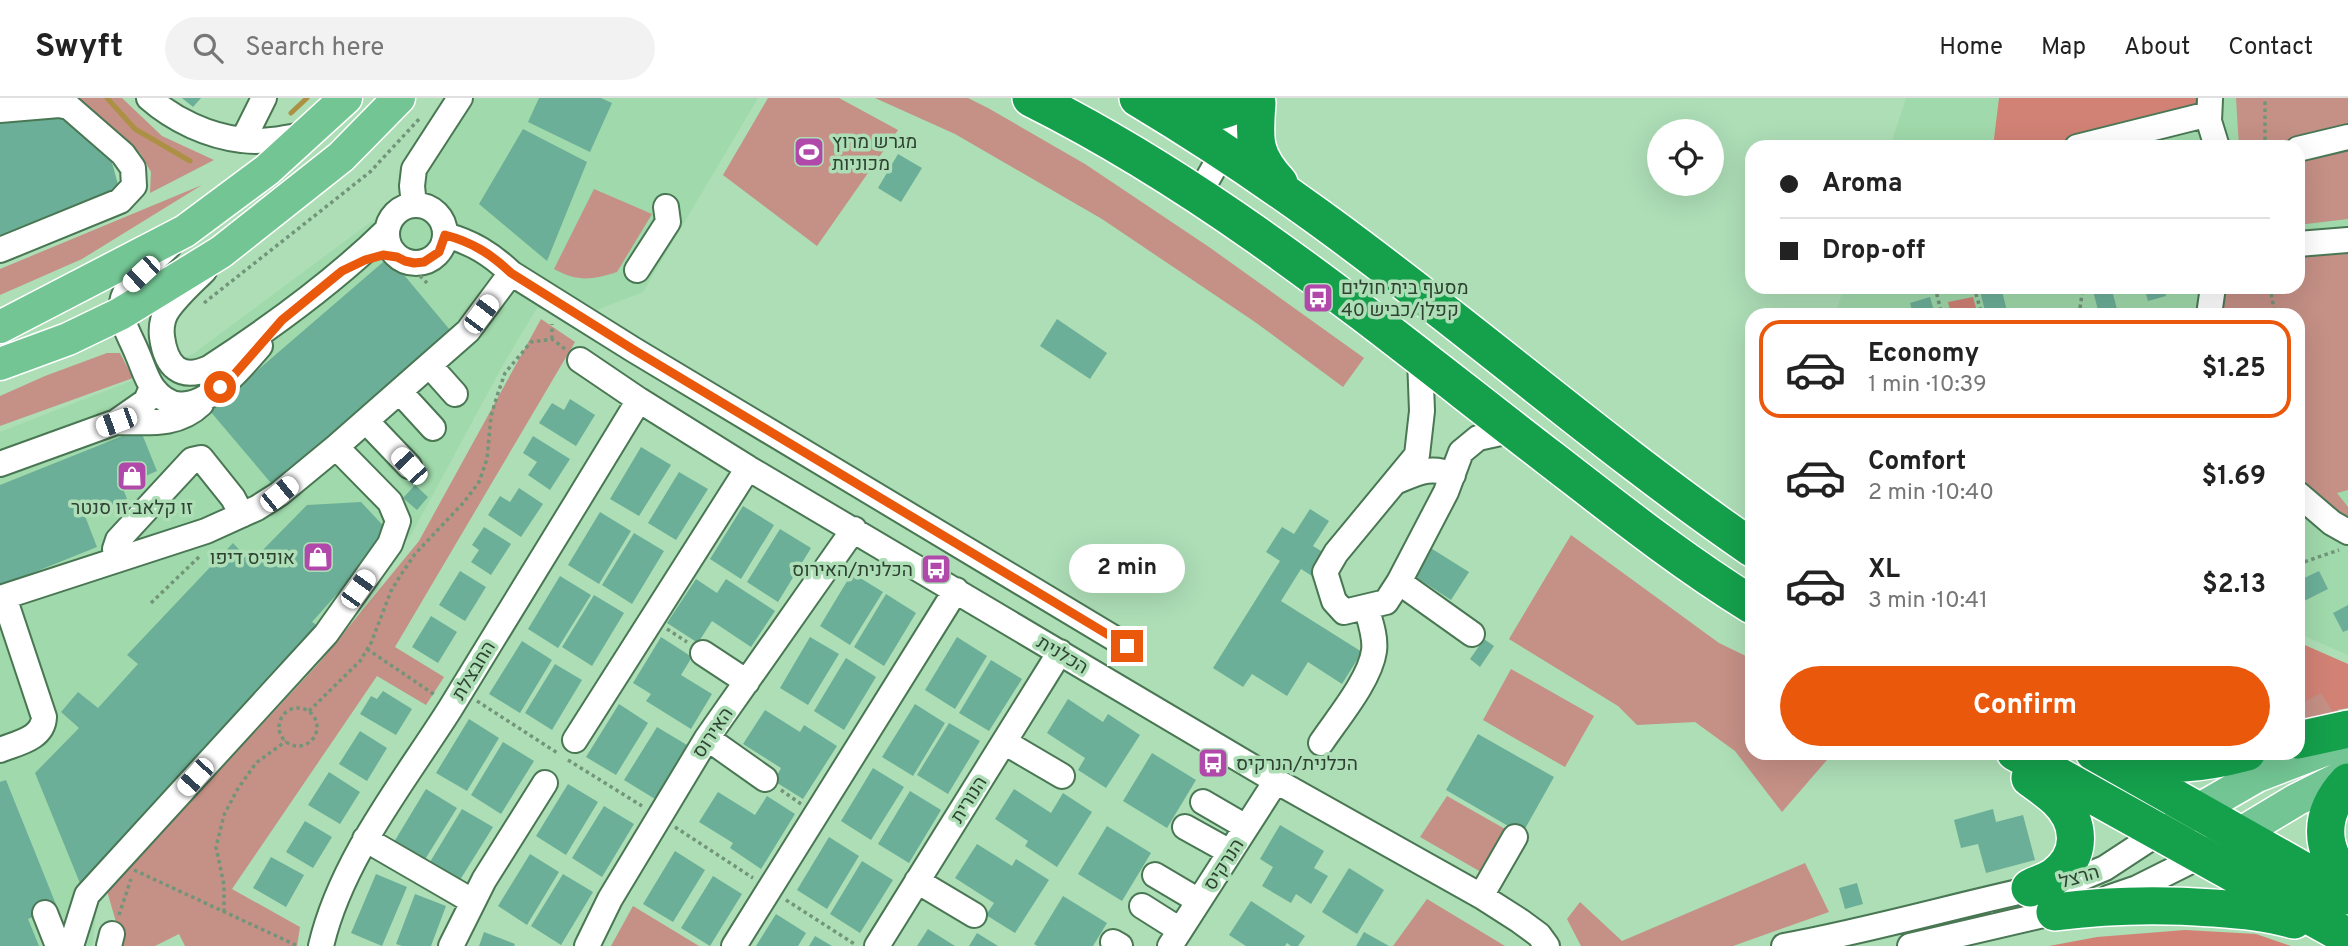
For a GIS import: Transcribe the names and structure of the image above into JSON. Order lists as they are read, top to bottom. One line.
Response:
{"streets":{"main road":["הרצל"],"street":["הכלנית","החבצלת","האירוס","הנורית","הנרקיס"]},"crossings":[["הכלנית","החבצלת"],["הכלנית","האירוס"],["הכלנית","הנורית"],["הכלנית","הנרקיס"]],"places":{"sports":["מגרש מרוץ מכוניות"],"bus stop":["מסעף בית חולים קפלן/כביש 40","הכלנית/האירוס","הכלנית/הנרקיס"],"shop":["זו קלאב זו סנטר","אופיס דיפו"]},"page":{"header":"Swyft","search":"Search here","nav":["Home","Map","About","Contact"],"banner":["Aroma","Drop-off"],"list":[{"name":"Economy","note":"1 min · 10:39","value":"$1.25"},{"name":"Comfort","note":"2 min · 10:40","value":"$1.69"},{"name":"XL","note":"3 min · 10:41","value":"$2.13"}],"bubble":"2 min","buttons":"Confirm"}}
